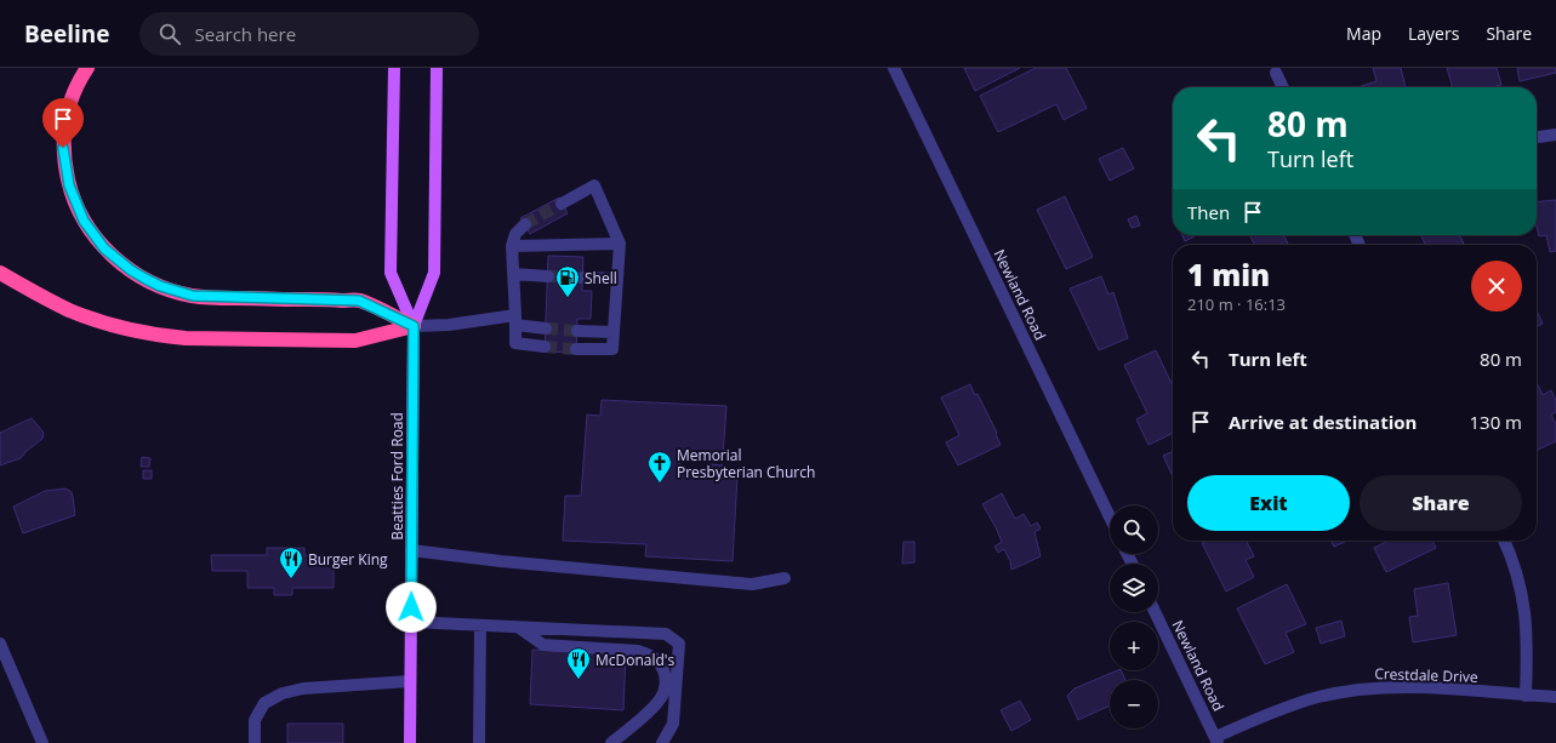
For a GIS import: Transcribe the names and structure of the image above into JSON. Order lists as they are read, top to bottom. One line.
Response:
{"streets":{"main road":["Beatties Ford Road"],"street":["Newland Road","Crestdale Drive"]},"crossings":[["Newland Road","Crestdale Drive"]],"places":{"fuel station":["Shell"],"church":["Memorial Presbyterian Church"],"restaurant":["Burger King","McDonald's"]},"page":{"header":"Beeline","search":"Search here","nav":["Map","Layers","Share"],"turn":["80 m","Turn left"],"then":"Then","heading":["1 min","210 m · 16:13"],"list":[{"name":"Turn left","value":"80 m"},{"name":"Arrive at destination","value":"130 m"}],"buttons":["Exit","Share"],"map_buttons":["+","−"]}}
